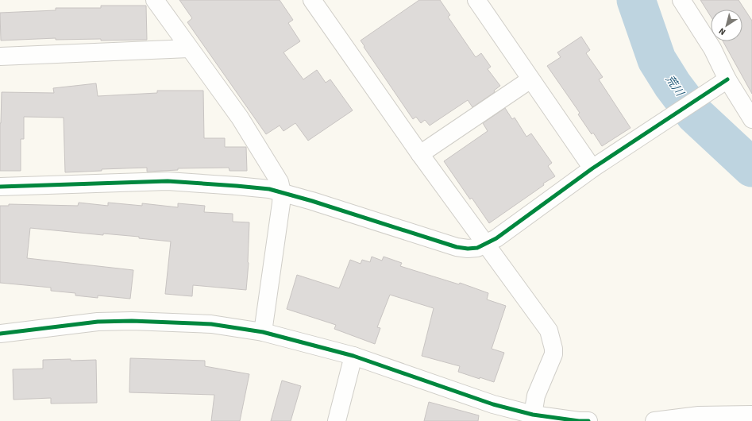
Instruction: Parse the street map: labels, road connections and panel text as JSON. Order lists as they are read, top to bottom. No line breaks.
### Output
{"water":["荒川"],"north":"bottom left"}
